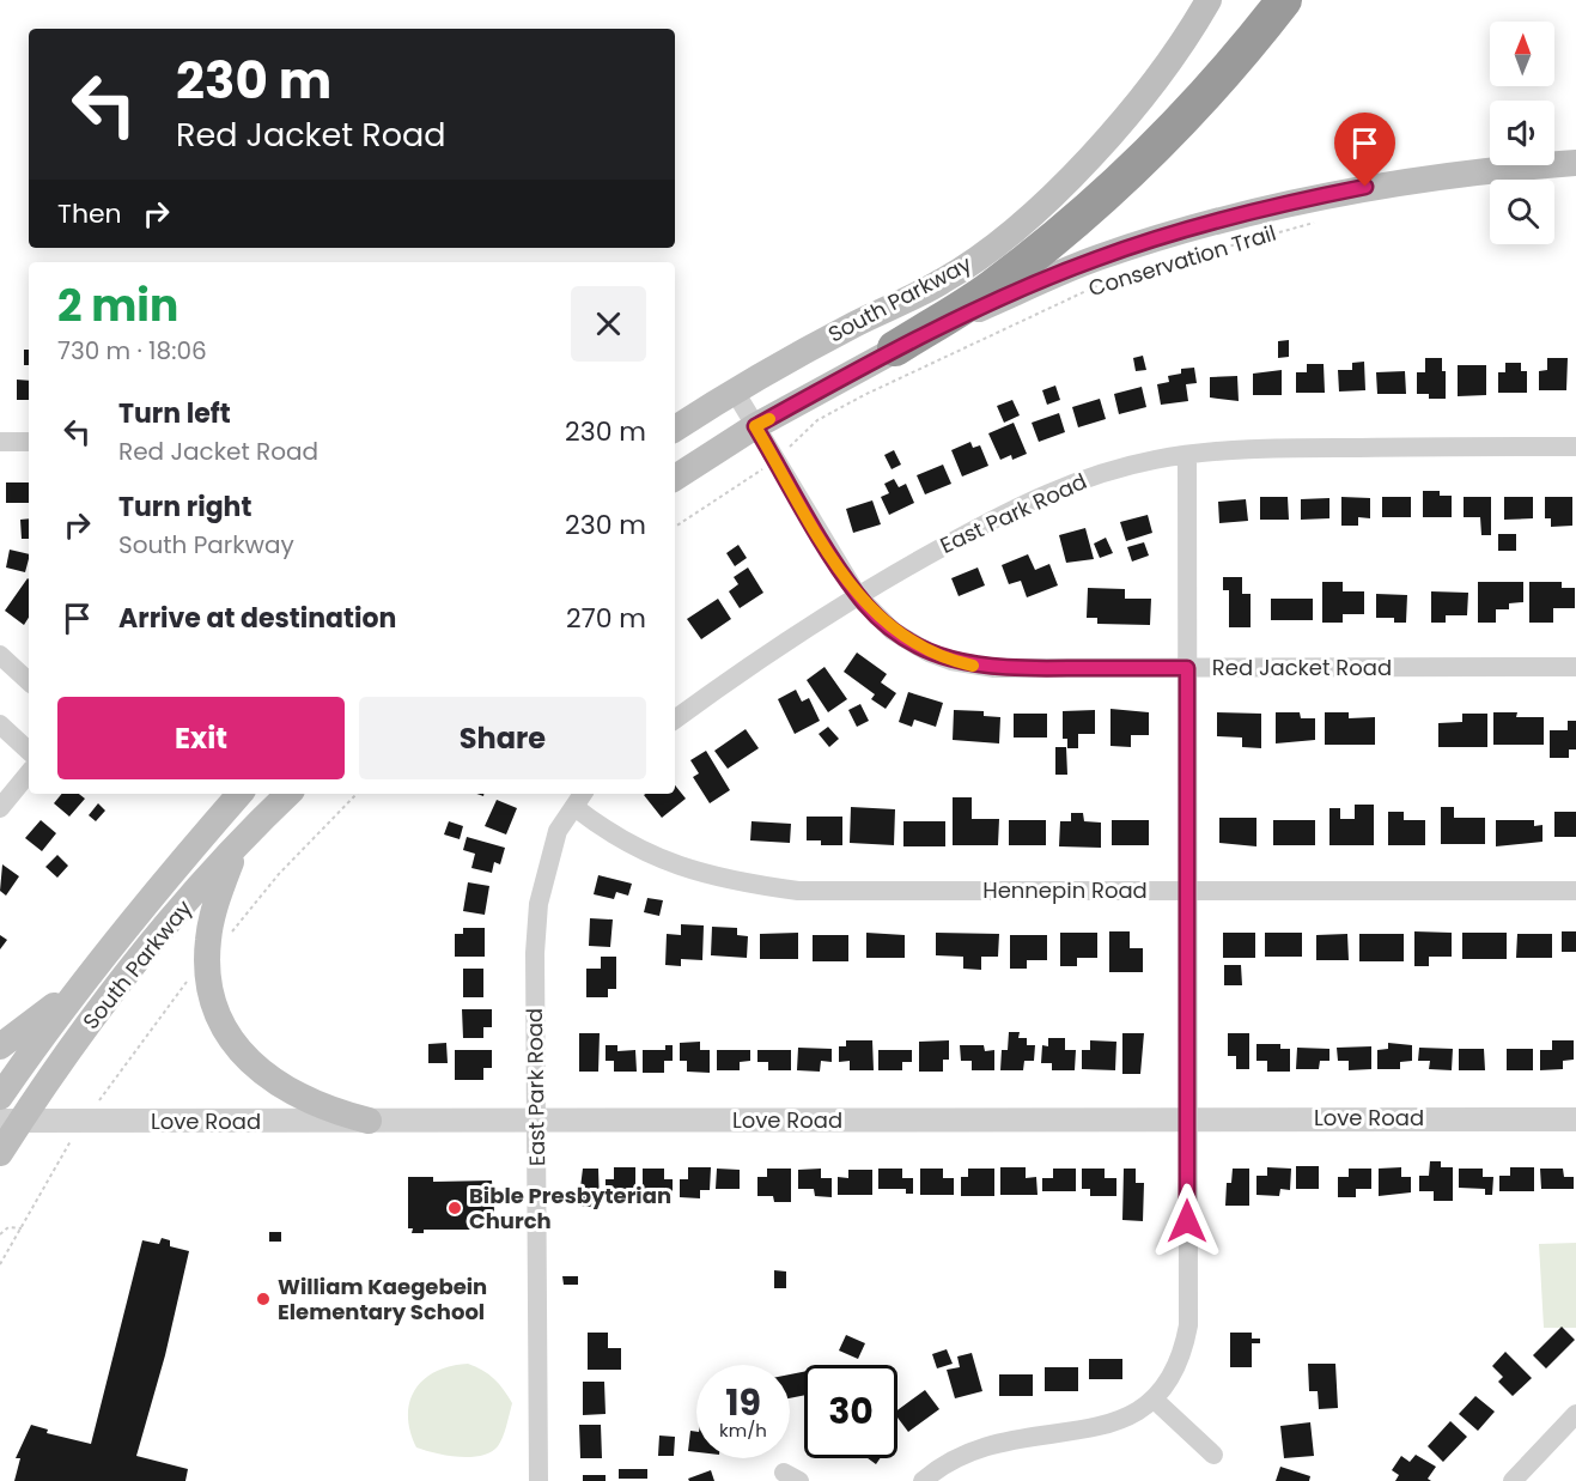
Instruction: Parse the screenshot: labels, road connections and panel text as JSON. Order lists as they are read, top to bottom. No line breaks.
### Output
{"streets":{"main road":["South Parkway"],"street":["East Park Road","Red Jacket Road","Hennepin Road","Love Road"],"path":["Conservation Trail"]},"crossings":[["South Parkway","Red Jacket Road"],["South Parkway","Love Road"],["East Park Road","Red Jacket Road"],["East Park Road","Hennepin Road"],["East Park Road","Love Road"]],"places":["Bible Presbyterian Church","William Kaegebein Elementary School"],"north":"top","page":{"turn":["230 m","Red Jacket Road"],"then":"Then","heading":["2 min","730 m · 18:06"],"list":[{"name":"Turn left","note":"Red Jacket Road","value":"230 m"},{"name":"Turn right","note":"South Parkway","value":"230 m"},{"name":"Arrive at destination","value":"270 m"}],"buttons":["Exit","Share"],"speed":"19 km/h","limit":"30"}}
